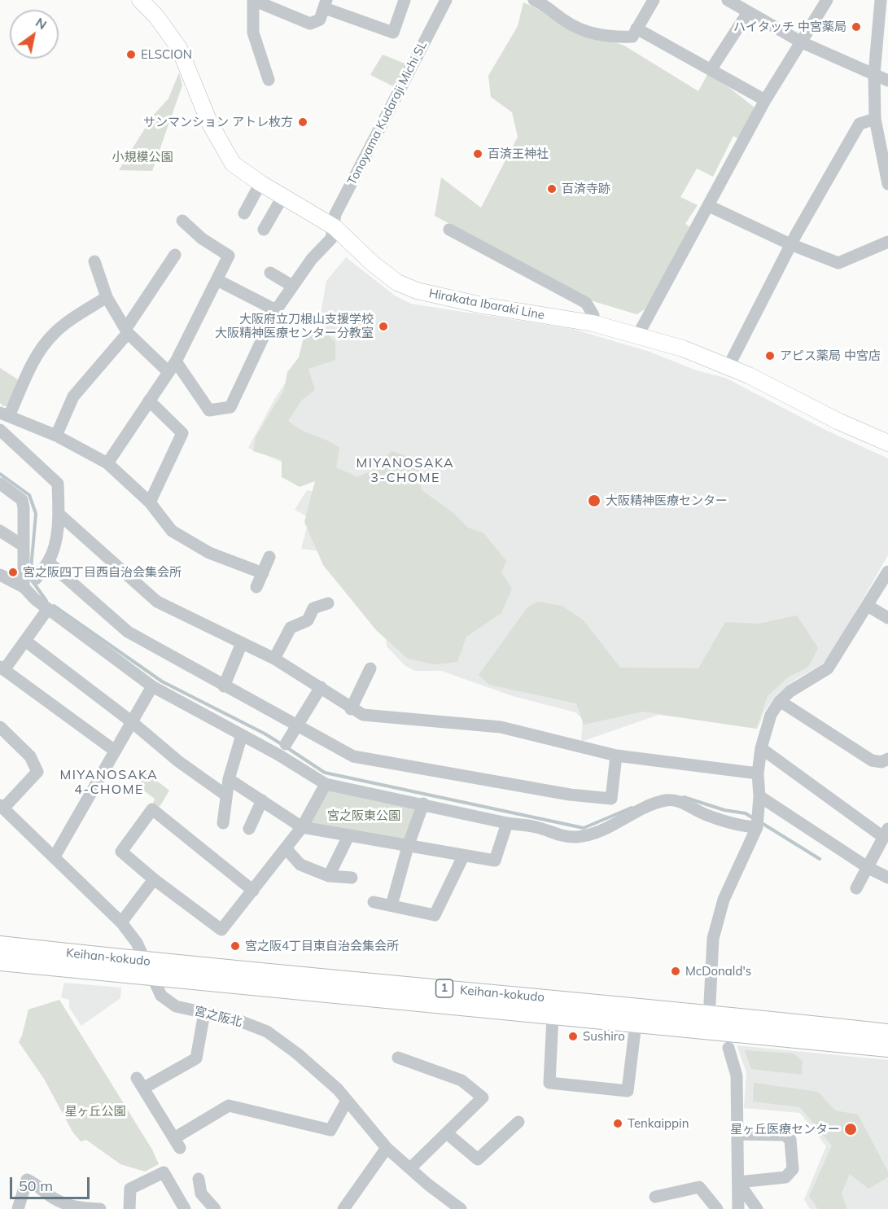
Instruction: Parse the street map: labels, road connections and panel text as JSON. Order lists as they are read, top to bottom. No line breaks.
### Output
{"streets":{"highway":["Keihan-kokudo","1"],"main road":["Hirakata Ibaraki Line"],"street":["Tonoyama Kudaraji Michi SL","宮之阪北"]},"crossings":[["Tonoyama Kudaraji Michi SL","Hirakata Ibaraki Line"],["Keihan-kokudo","宮之阪北"]],"districts":["MIYANOSAKA 3-CHOME","MIYANOSAKA 4-CHOME"],"parks":["小規模公園","宮之阪東公園","星ヶ丘公園"],"places":["ハイタッチ 中宮薬局","ELSCION","サンマンション アトレ枚方","百済王神社","百済寺跡","大阪府立刀根山支援学校 大阪精神医療センター分教室","アピス薬局 中宮店","大阪精神医療センター","宮之阪四丁目西自治会集会所","宮之阪4丁目東自治会集会所","McDonald's","Sushiro","Tenkaippin","星ヶ丘医療センター"],"scale_bar":"50 m","north":"top right"}
